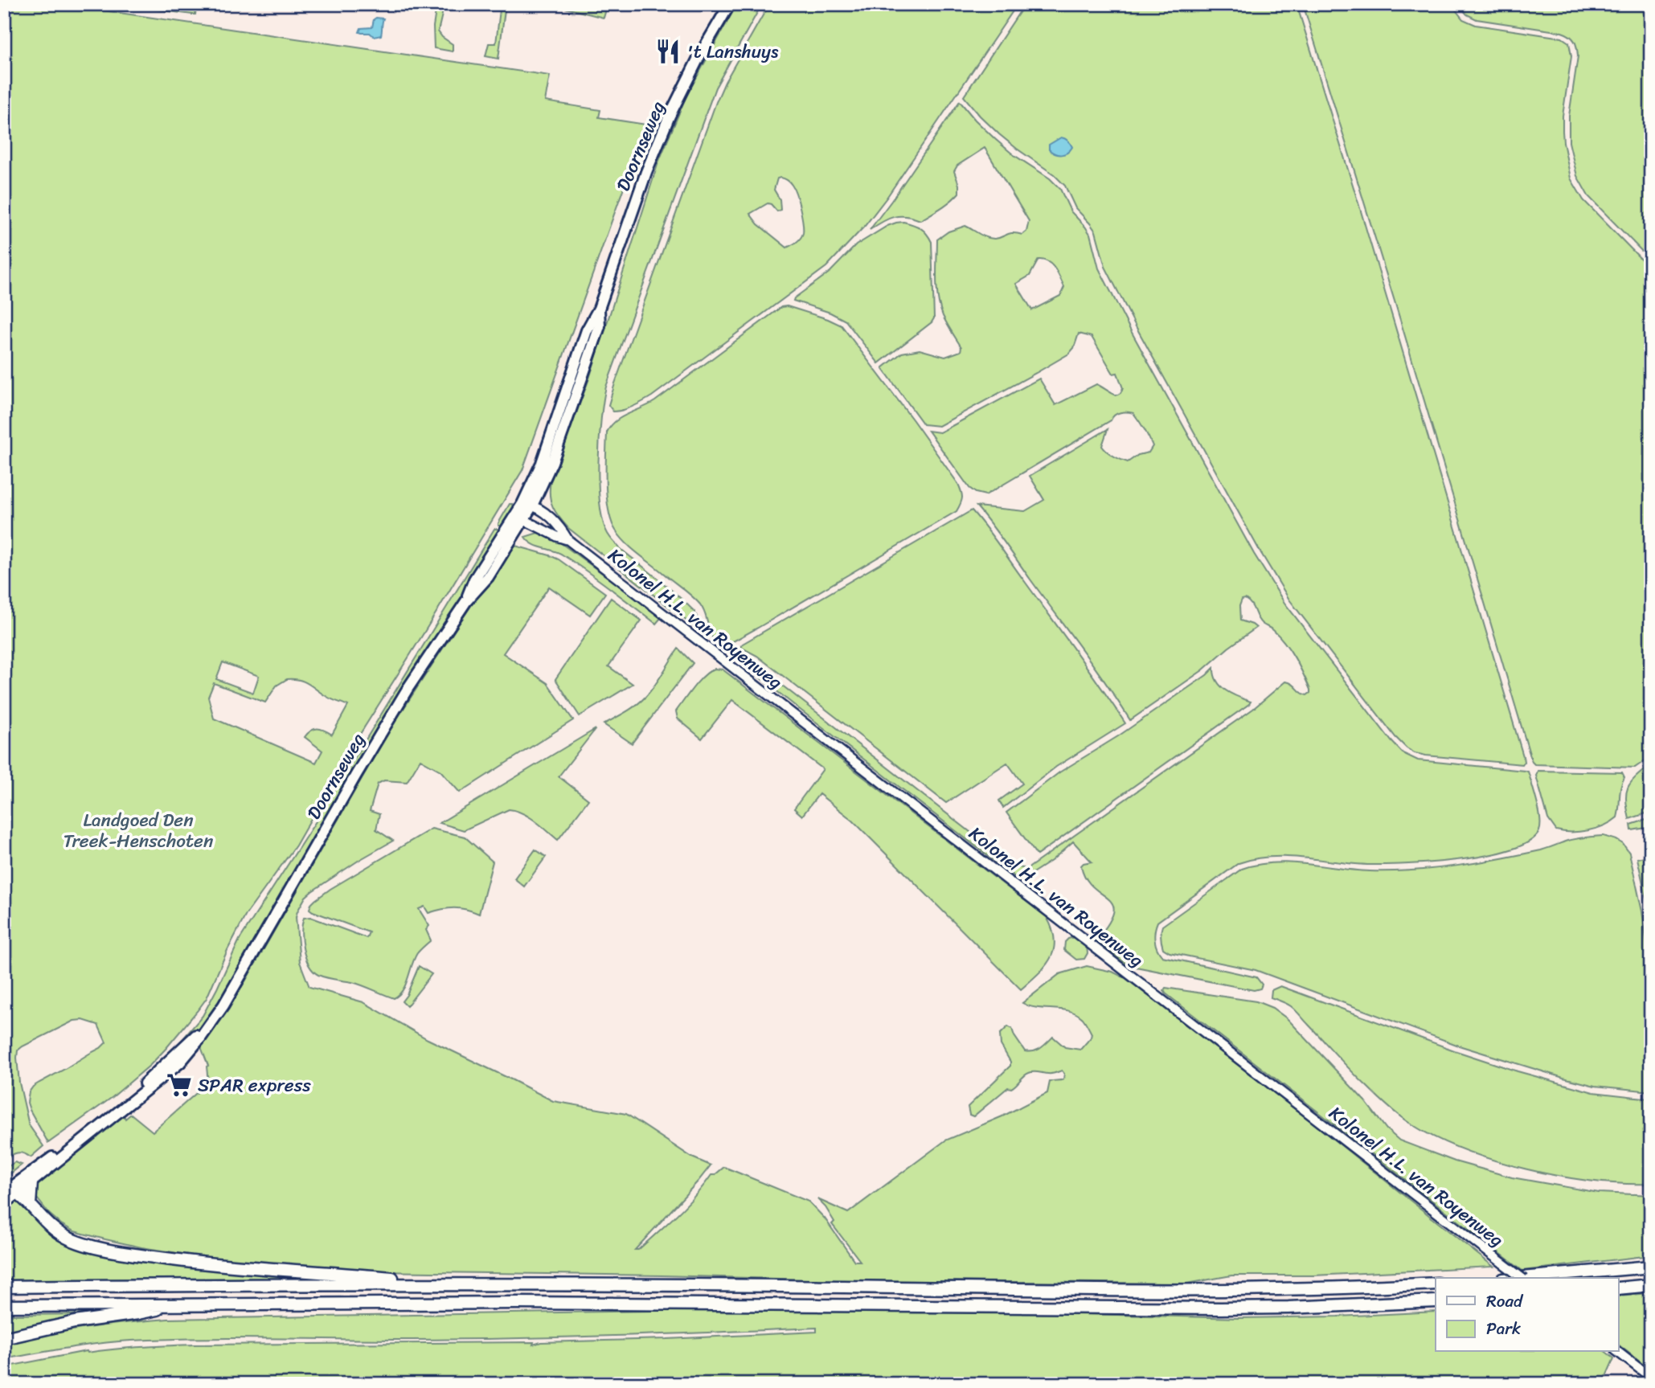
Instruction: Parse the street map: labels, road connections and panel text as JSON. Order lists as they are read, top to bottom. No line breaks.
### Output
{"streets":{"main road":["Doornseweg"],"street":["Kolonel H.L. van Royenweg"]},"crossings":[["Doornseweg","Kolonel H.L. van Royenweg"]],"parks":["Landgoed Den Treek-Henschoten"],"places":{"restaurant":["'t Lanshuys"],"supermarket":["SPAR express"]},"legend":["Road","Park"]}
